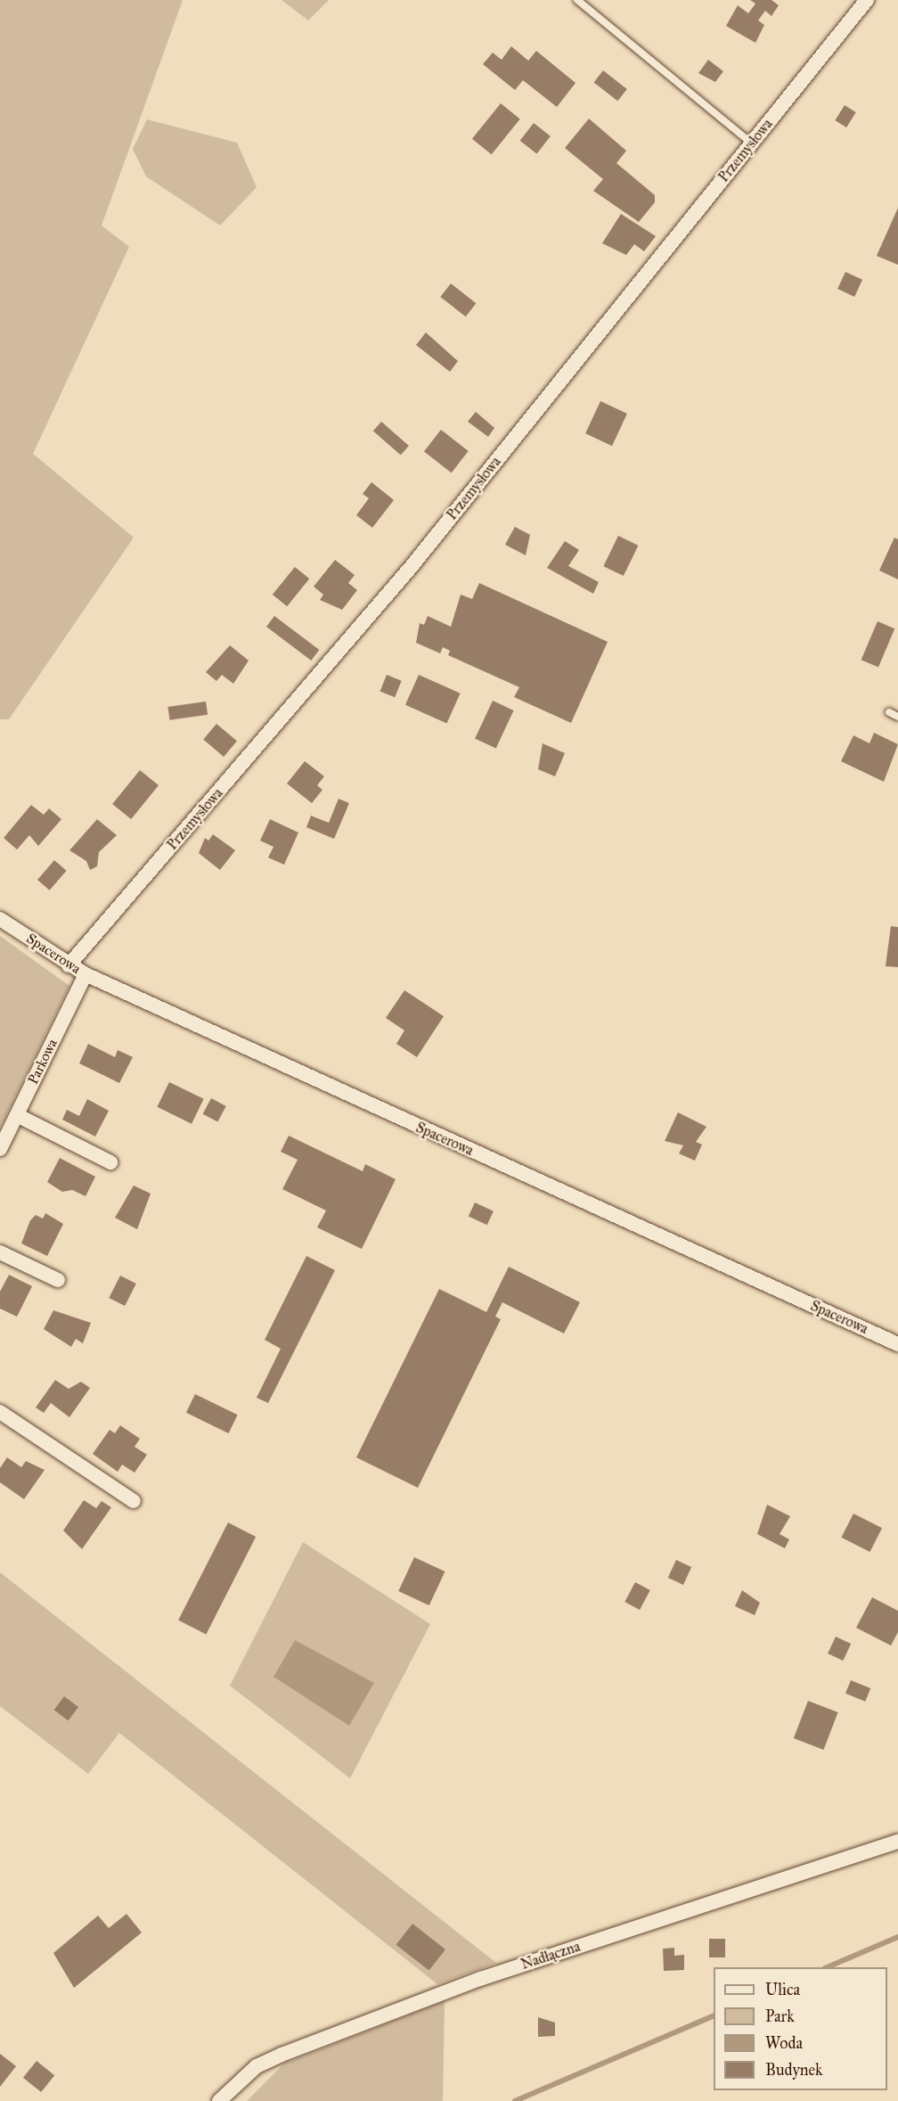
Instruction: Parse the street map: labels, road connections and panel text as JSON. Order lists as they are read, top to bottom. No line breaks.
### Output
{"streets":{"street":["Przemysłowa","Spacerowa","Parkowa","Nadłączna"]},"crossings":[["Przemysłowa","Spacerowa"],["Spacerowa","Parkowa"]],"legend":["Ulica","Park","Woda","Budynek"]}
